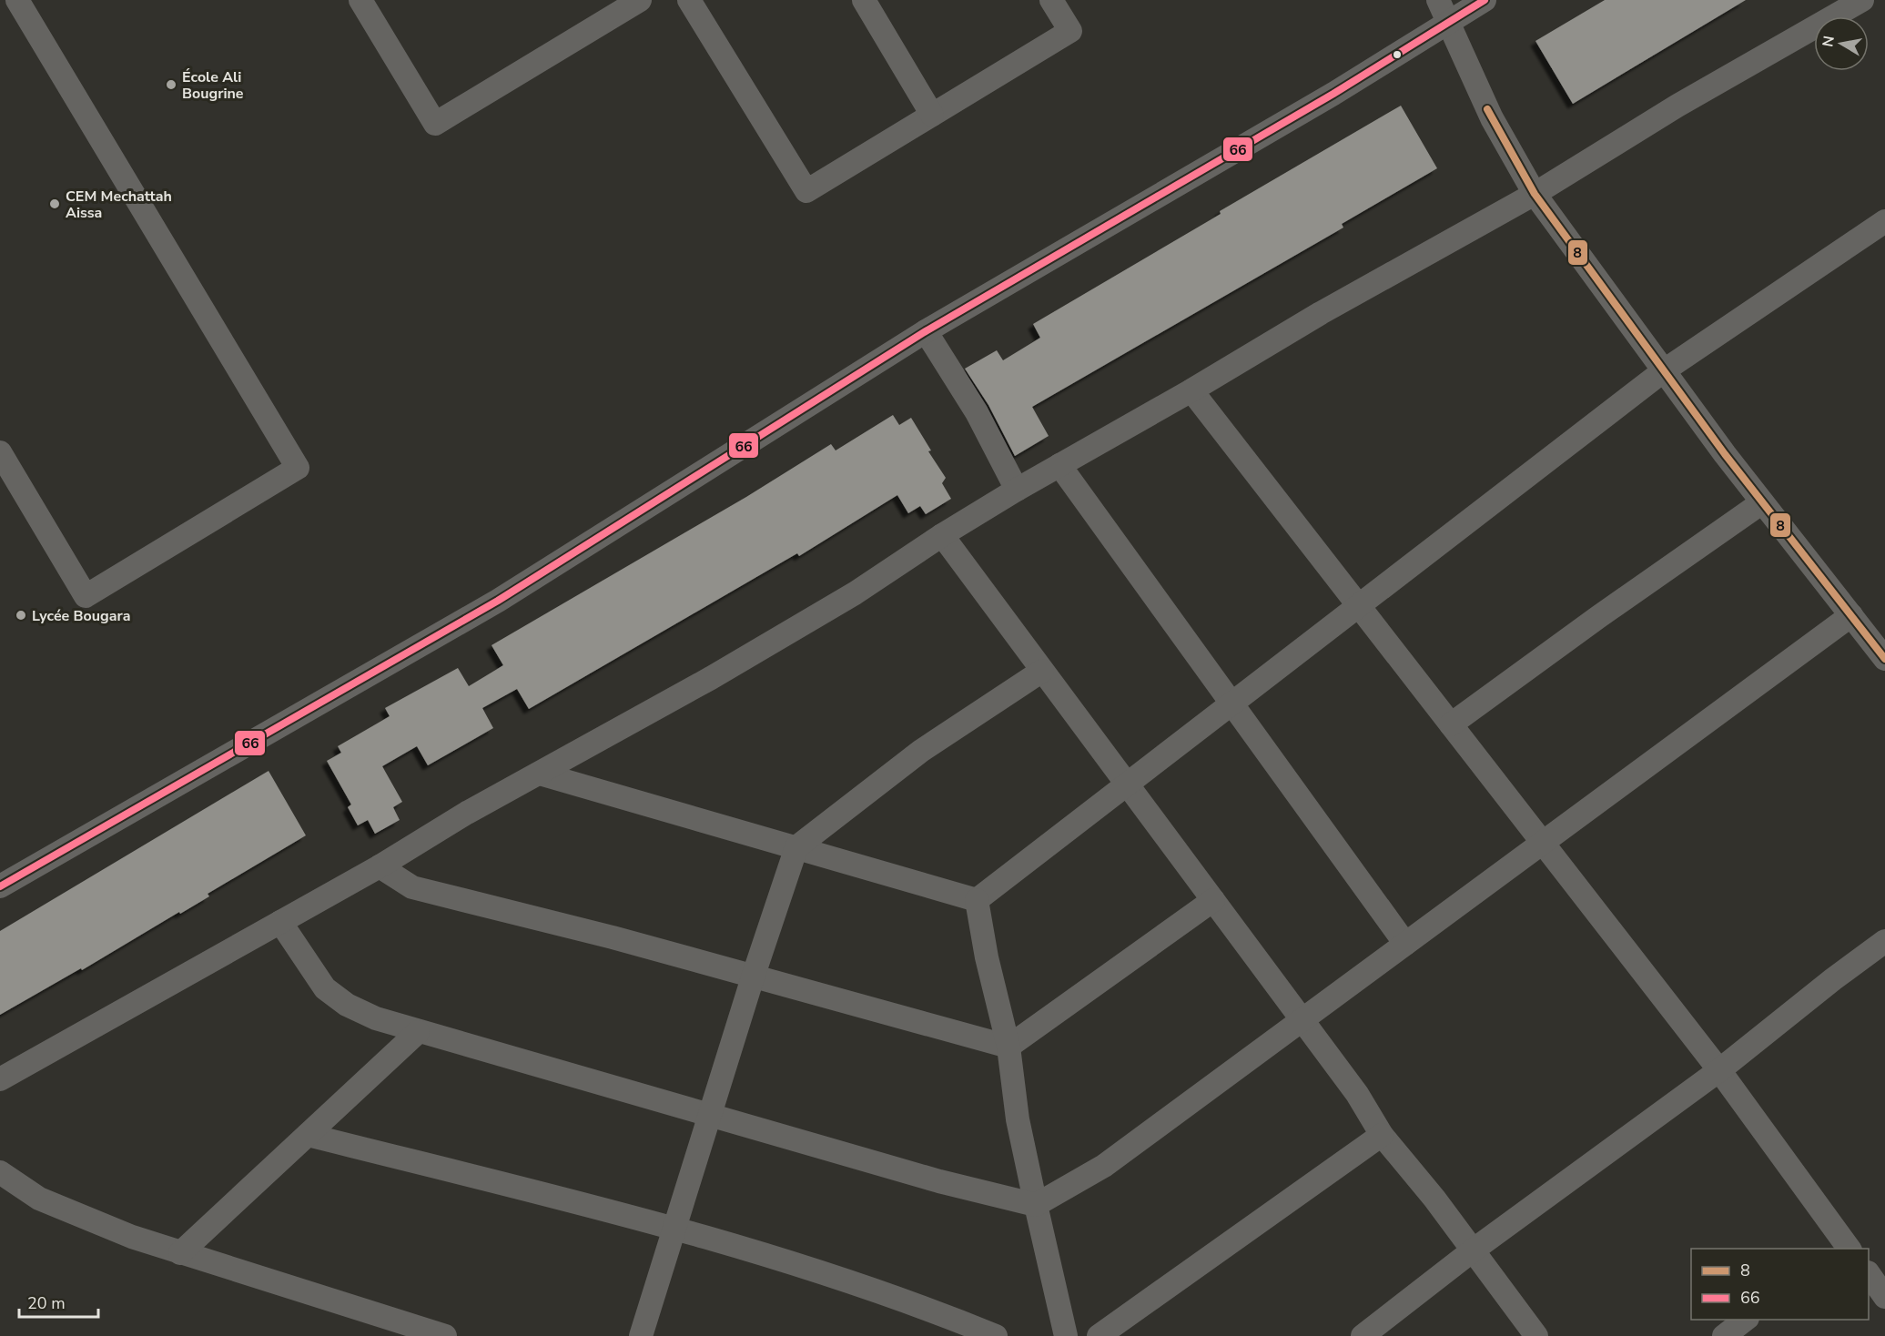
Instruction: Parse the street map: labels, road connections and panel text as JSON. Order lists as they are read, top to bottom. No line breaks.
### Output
{"places":["École Ali Bougrine","CEM Mechattah Aissa","Lycée Bougara"],"lines":["transit line 66","transit line 8"],"legend":["8","66"],"scale_bar":"20 m","north":"left"}
